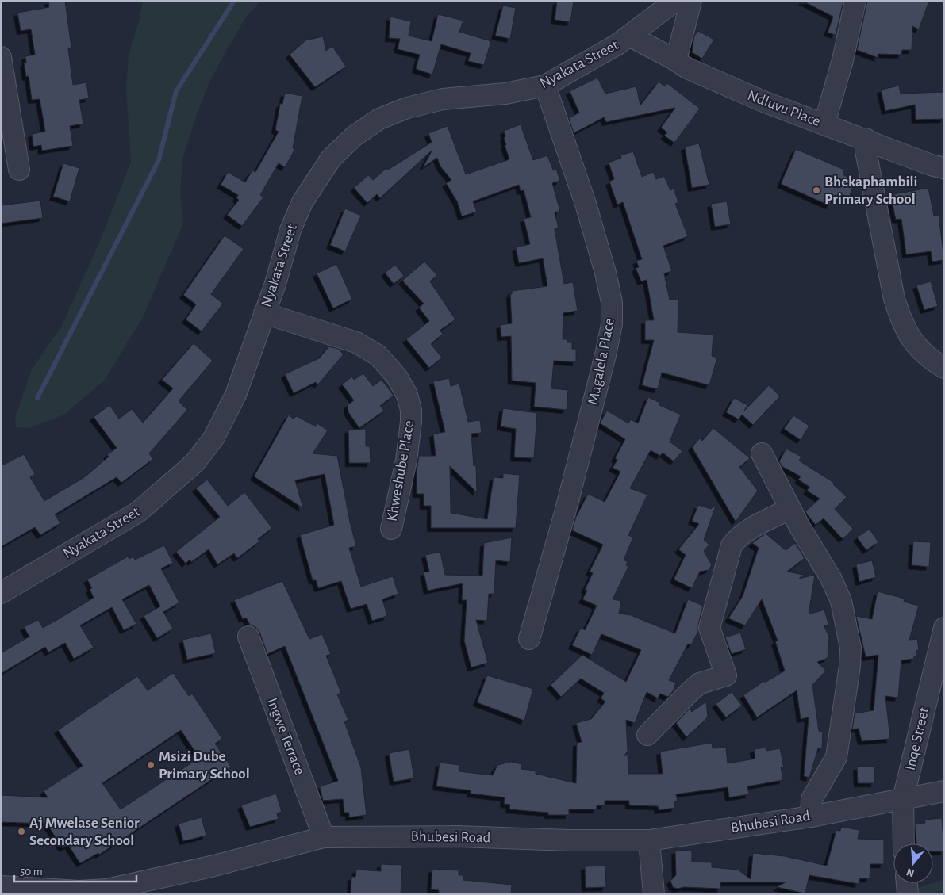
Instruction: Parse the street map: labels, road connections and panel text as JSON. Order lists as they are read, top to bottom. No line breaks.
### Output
{"streets":{"street":["Nyakata Street","Ndluvu Place","Magalela Place","Khweshube Place","Ingwe Terrace","Inqe Street","Bhubesi Road"]},"crossings":[["Nyakata Street","Ndluvu Place"],["Nyakata Street","Magalela Place"],["Nyakata Street","Khweshube Place"],["Ingwe Terrace","Bhubesi Road"],["Inqe Street","Bhubesi Road"]],"places":["Bhekaphambili Primary School","Msizi Dube Primary School","Aj Mwelase Senior Secondary School"],"scale_bar":"50 m","north":"bottom"}
